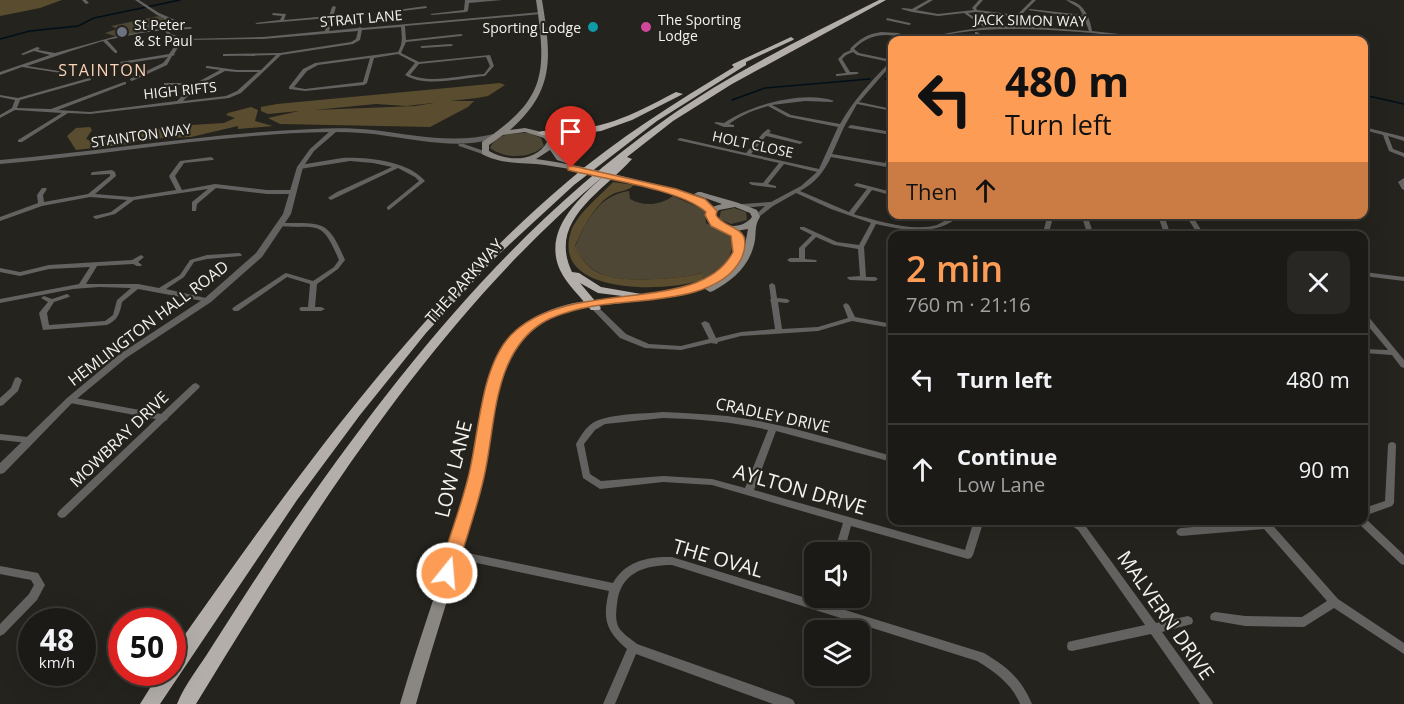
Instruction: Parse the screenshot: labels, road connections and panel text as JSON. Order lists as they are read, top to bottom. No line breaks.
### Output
{"streets":{"highway":["THE PARKWAY"],"main road":["LOW LANE"],"street":["STRAIT LANE","JACK SIMON WAY","HIGH RIFTS","STAINTON WAY","HOLT CLOSE","HEMLINGTON HALL ROAD","CRADLEY DRIVE","MOWBRAY DRIVE","AYLTON DRIVE","THE OVAL","MALVERN DRIVE"]},"crossings":[["STAINTON WAY","HEMLINGTON HALL ROAD"],["CRADLEY DRIVE","AYLTON DRIVE"]],"districts":["STAINTON"],"places":["Sporting Lodge","The Sporting Lodge","St Peter & St Paul"],"page":{"turn":["480 m","Turn left"],"then":"Then","heading":["2 min","760 m · 21:16"],"list":[{"name":"Turn left","value":"480 m"},{"name":"Continue","note":"Low Lane","value":"90 m"}],"speed":"48 km/h","limit":"50"}}
